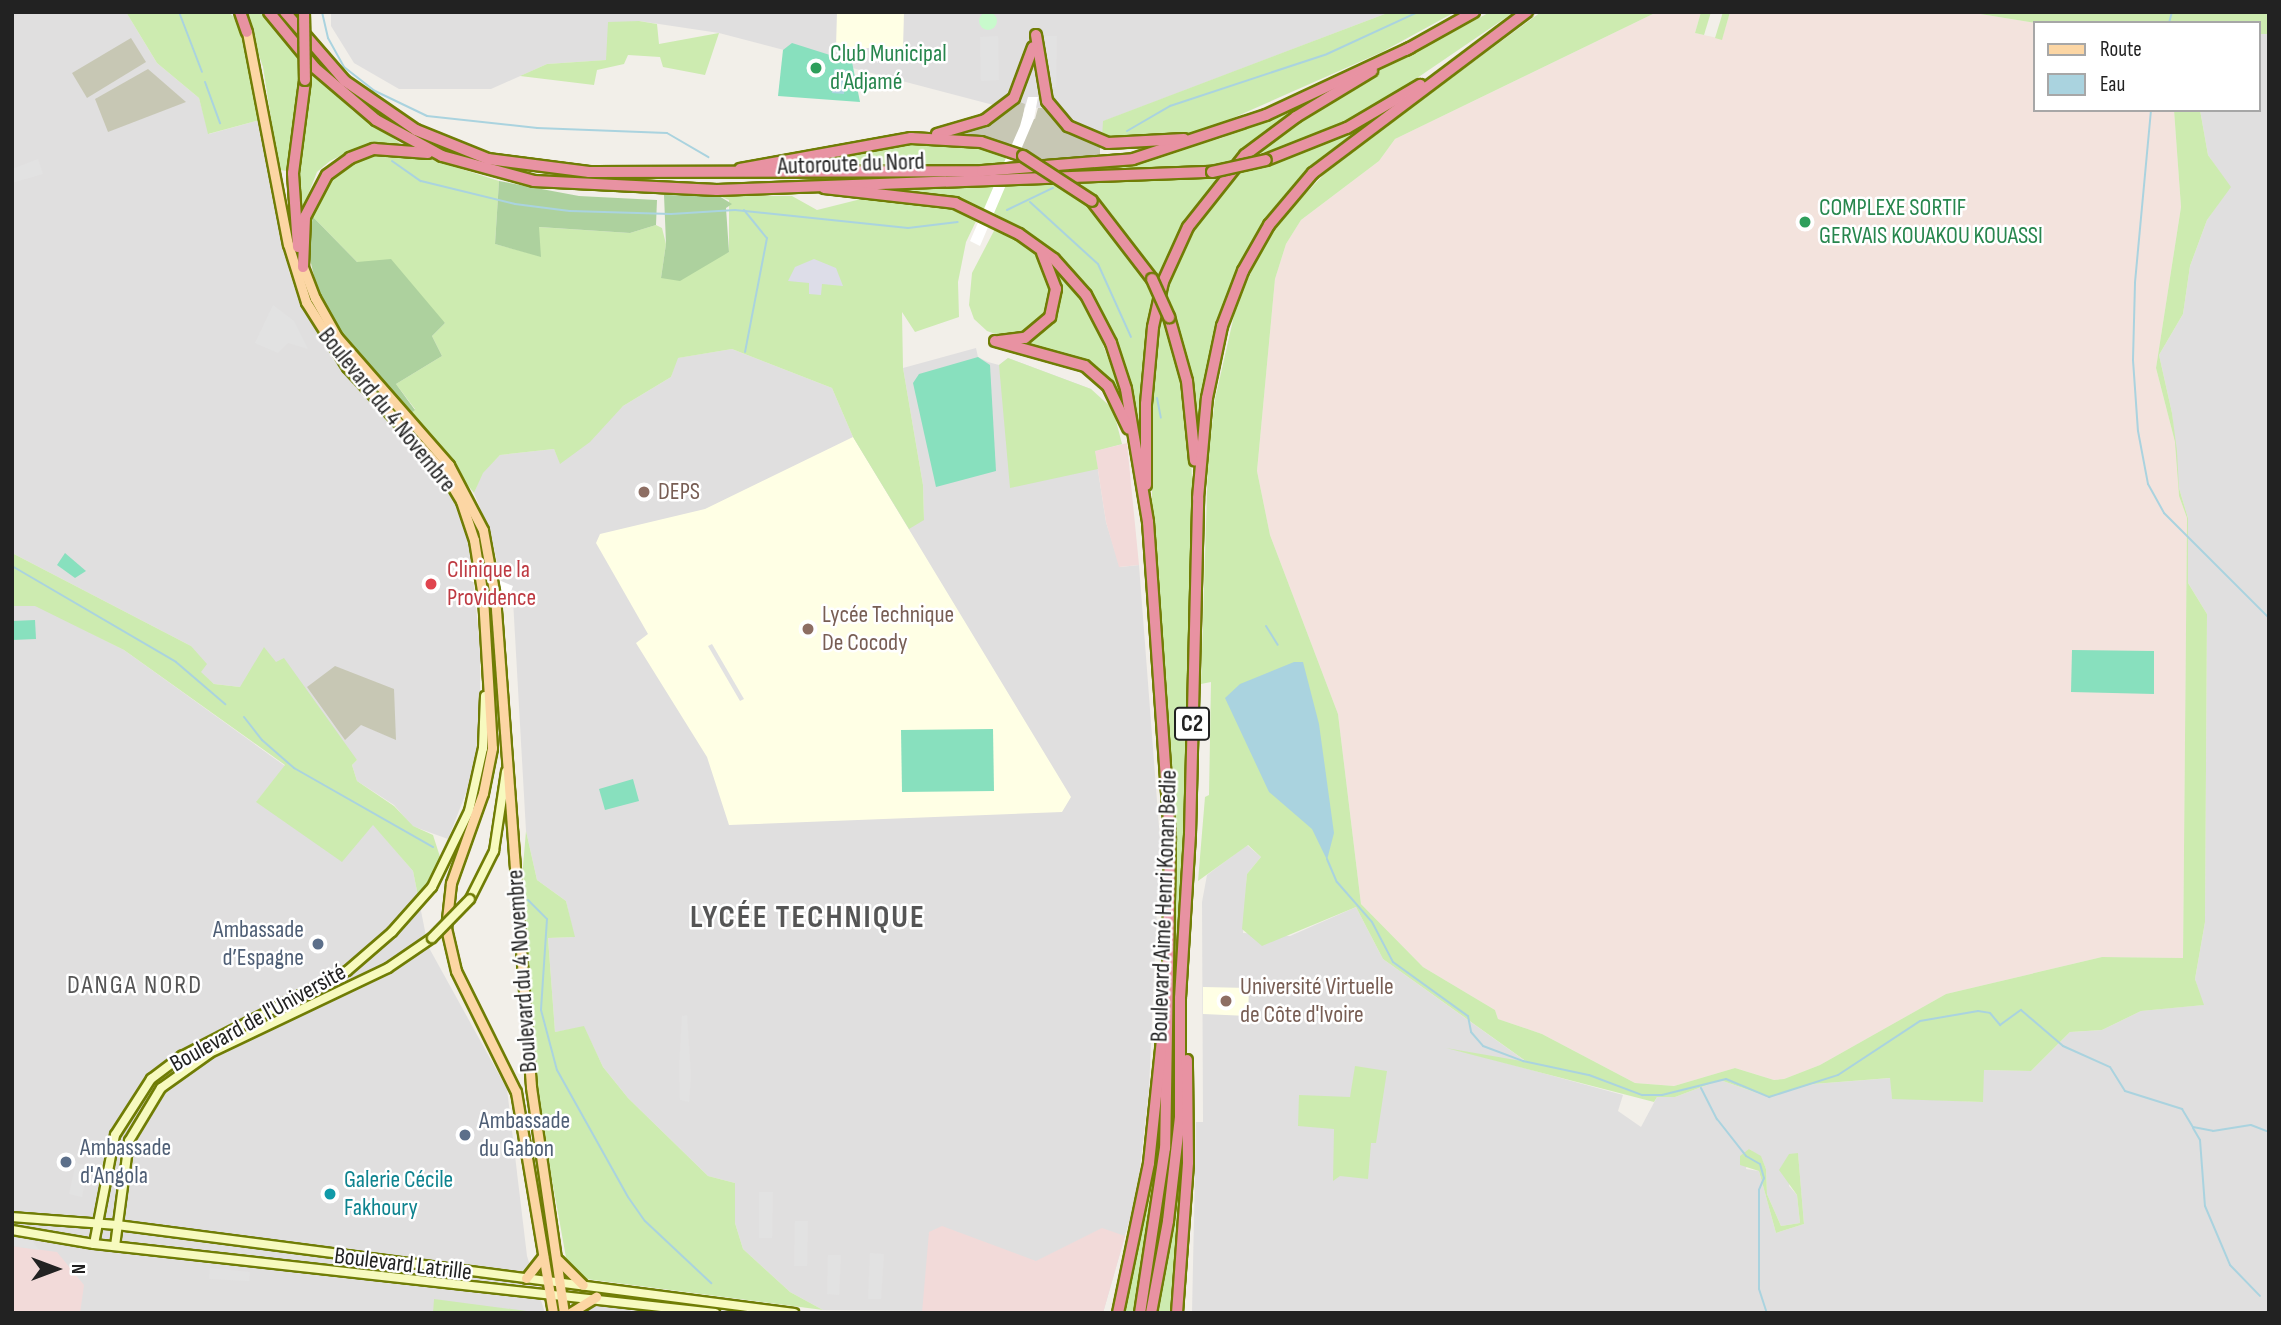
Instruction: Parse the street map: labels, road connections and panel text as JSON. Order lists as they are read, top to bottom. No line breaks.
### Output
{"streets":{"highway":["Autoroute du Nord","C2","Boulevard Aimé Henri Konan Bedie"],"main road":["Boulevard du 4 Novembre","Boulevard de l'Université","Boulevard Latrille"]},"crossings":[["Boulevard du 4 Novembre","Boulevard de l'Université"],["Boulevard du 4 Novembre","Boulevard Latrille"],["C2","Boulevard Aimé Henri Konan Bedie"],["Boulevard de l'Université","Boulevard Latrille"]],"districts":["LYCÉE TECHNIQUE","DANGA NORD"],"places":["Club Municipal d'Adjamé","COMPLEXE SORTIF GERVAIS KOUAKOU KOUASSI","DEPS","Clinique la Providence","Lycée Technique De Cocody","Ambassade d’Espagne","Université Virtuelle de Côte d'Ivoire","Ambassade du Gabon","Ambassade d'Angola","Galerie Cécile Fakhoury"],"legend":["Route","Eau"],"north":"right"}
